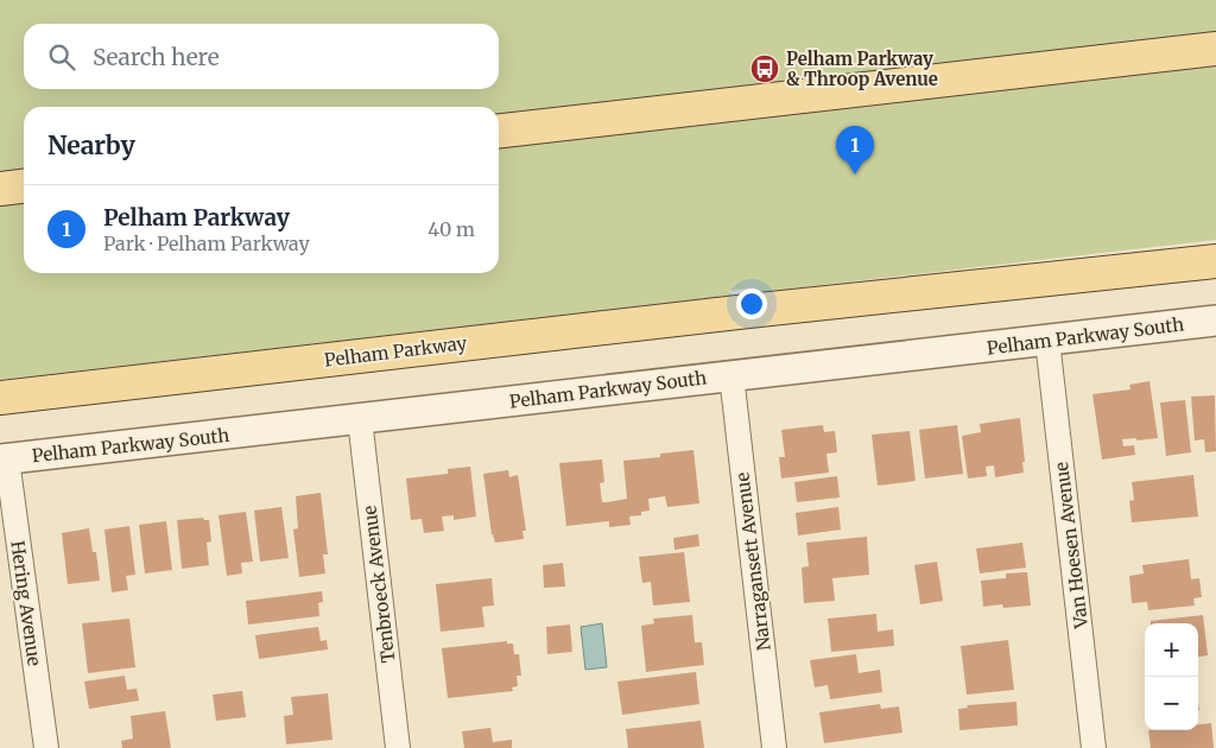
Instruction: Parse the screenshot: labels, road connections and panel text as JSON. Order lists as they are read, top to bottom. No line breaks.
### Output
{"streets":{"main road":["Pelham Parkway"],"street":["Pelham Parkway South","Van Hoesen Avenue","Narragansett Avenue","Tenbroeck Avenue","Hering Avenue"]},"crossings":[["Pelham Parkway South","Van Hoesen Avenue"],["Pelham Parkway South","Narragansett Avenue"],["Pelham Parkway South","Tenbroeck Avenue"],["Pelham Parkway South","Hering Avenue"]],"places":{"bus stop":["Pelham Parkway & Throop Avenue"]},"page":{"search":"Search here","heading":"Nearby","pins":"1","list":[{"mark":"1","name":"Pelham Parkway","note":"Park · Pelham Parkway","value":"40 m"}],"map_buttons":["+","−"]}}
